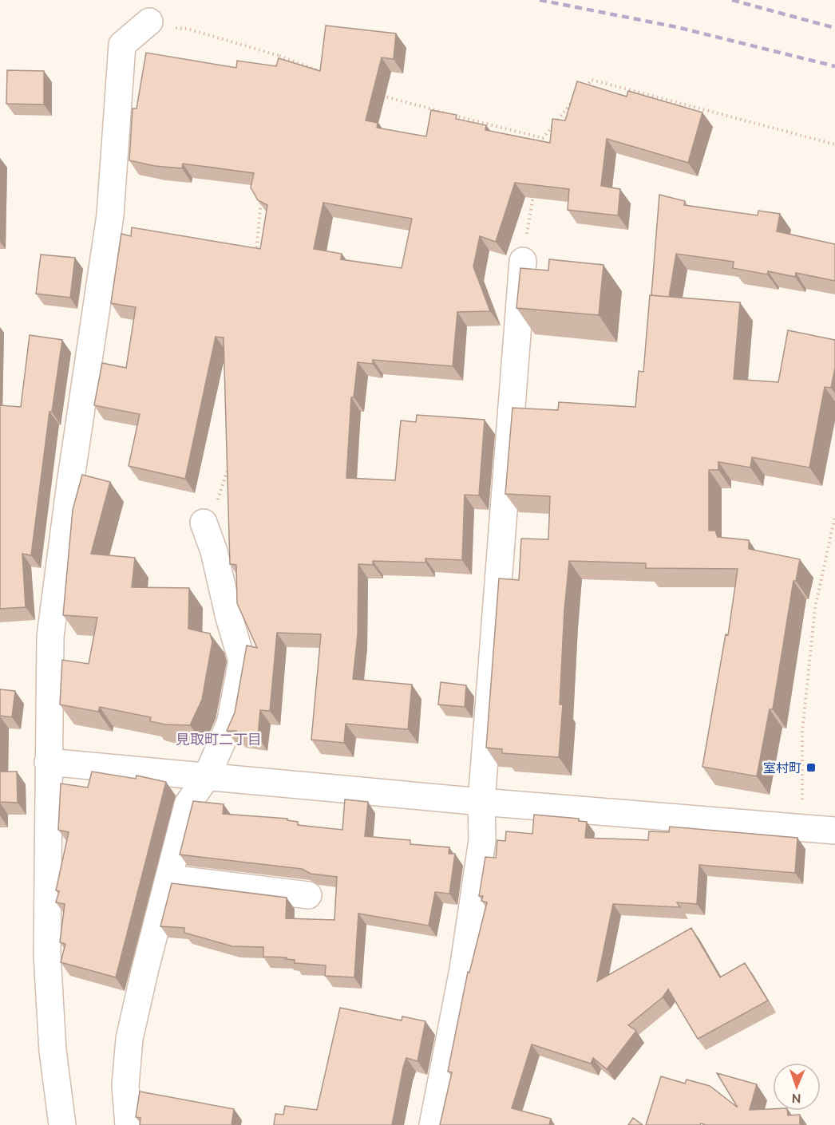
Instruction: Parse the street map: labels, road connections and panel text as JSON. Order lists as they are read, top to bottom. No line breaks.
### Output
{"districts":["見取町二丁目"],"places":{"transit":["室村町"]},"north":"bottom"}
